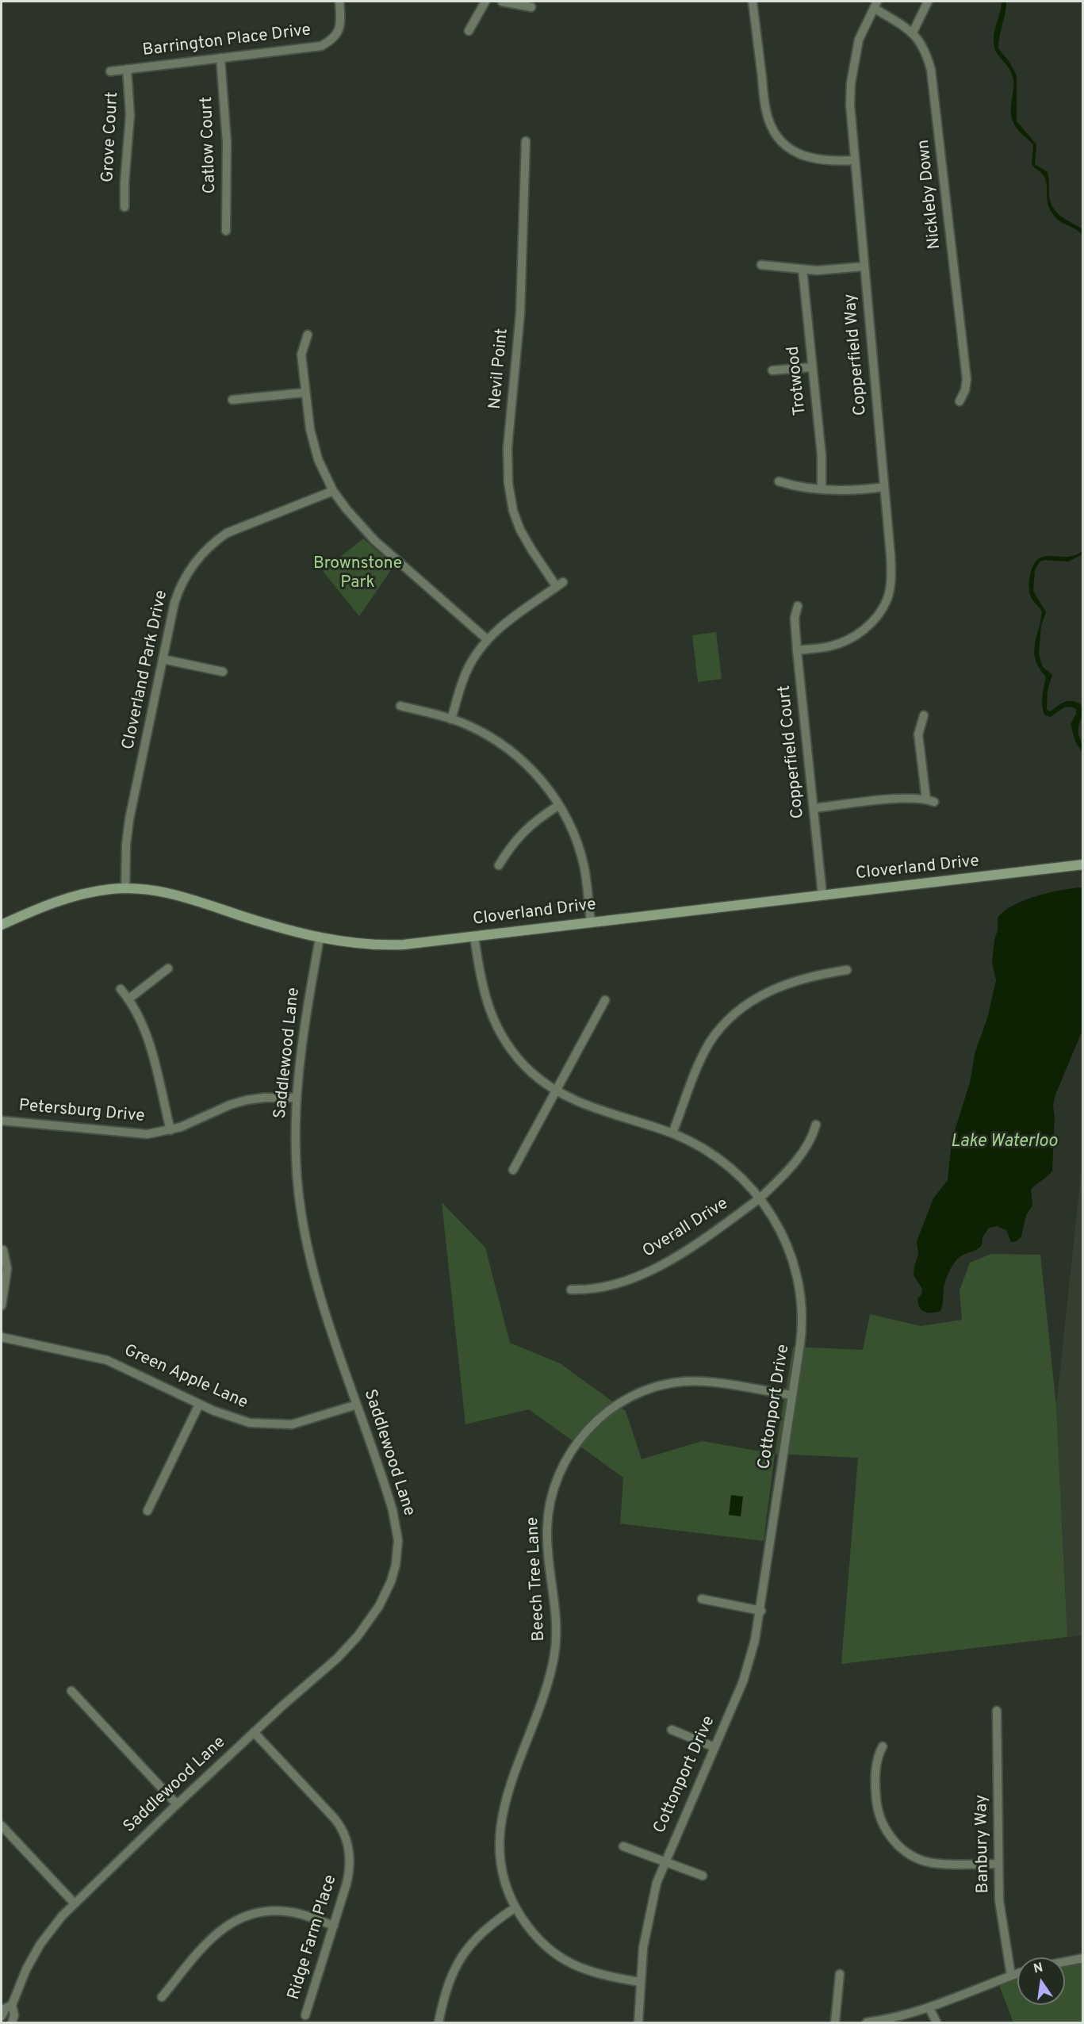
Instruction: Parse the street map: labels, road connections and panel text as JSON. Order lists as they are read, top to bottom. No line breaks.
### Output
{"streets":{"main road":["Cloverland Drive"],"street":["Barrington Place Drive","Grove Court","Catlow Court","Nickleby Down","Copperfield Way","Nevil Point","Trotwood","Cloverland Park Drive","Copperfield Court","Saddlewood Lane","Petersburg Drive","Overall Drive","Green Apple Lane","Cottonport Drive","Beech Tree Lane","Banbury Way","Ridge Farm Place"]},"crossings":[["Barrington Place Drive","Grove Court"],["Barrington Place Drive","Catlow Court"],["Nickleby Down","Copperfield Way"],["Copperfield Way","Copperfield Court"],["Cloverland Park Drive","Cloverland Drive"],["Copperfield Court","Cloverland Drive"],["Cloverland Drive","Saddlewood Lane"],["Cloverland Drive","Cottonport Drive"],["Saddlewood Lane","Petersburg Drive"],["Saddlewood Lane","Green Apple Lane"],["Saddlewood Lane","Ridge Farm Place"],["Overall Drive","Cottonport Drive"],["Cottonport Drive","Beech Tree Lane"]],"water":["Lake Waterloo"],"parks":["Brownstone Park"],"north":"top"}
